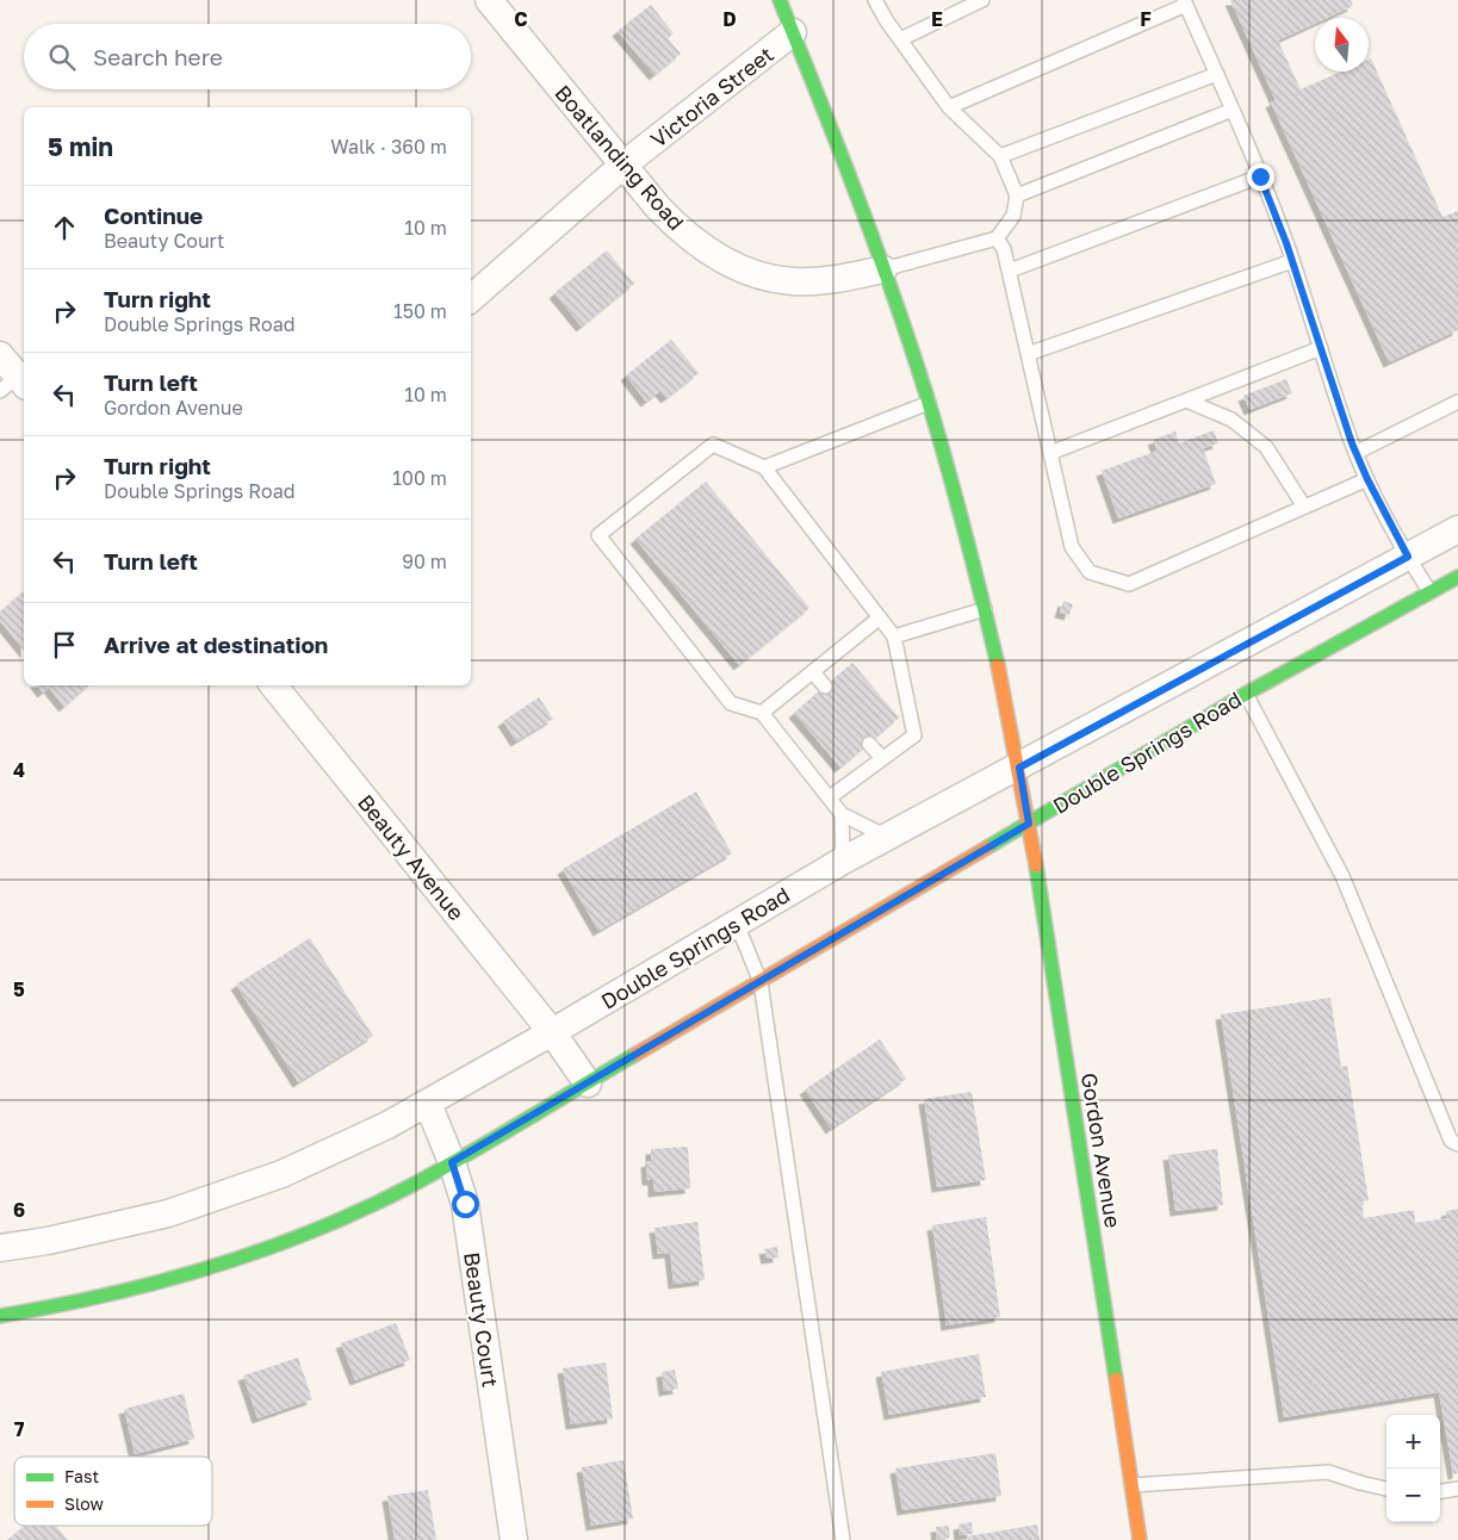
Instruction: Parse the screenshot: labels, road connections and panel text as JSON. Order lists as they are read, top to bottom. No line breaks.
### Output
{"streets":{"street":["Victoria Street","Boatlanding Road","Double Springs Road","Beauty Avenue","Gordon Avenue","Beauty Court"]},"crossings":[["Victoria Street","Boatlanding Road"],["Victoria Street","Gordon Avenue"],["Boatlanding Road","Gordon Avenue"],["Double Springs Road","Beauty Avenue"],["Double Springs Road","Gordon Avenue"],["Double Springs Road","Beauty Court"]],"legend":["Fast","Slow"],"north":"top","page":{"search":"Search here","heading":["5 min","Walk · 360 m"],"list":[["Continue","Beauty Court","10 m"],["Turn right","Double Springs Road","150 m"],["Turn left","Gordon Avenue","10 m"],["Turn right","Double Springs Road","100 m"],["Turn left","90 m"],"Arrive at destination"],"map_buttons":["+","−"]},"grid":{"columns":["C","D","E","F"],"rows":["4","5","6","7"]}}
